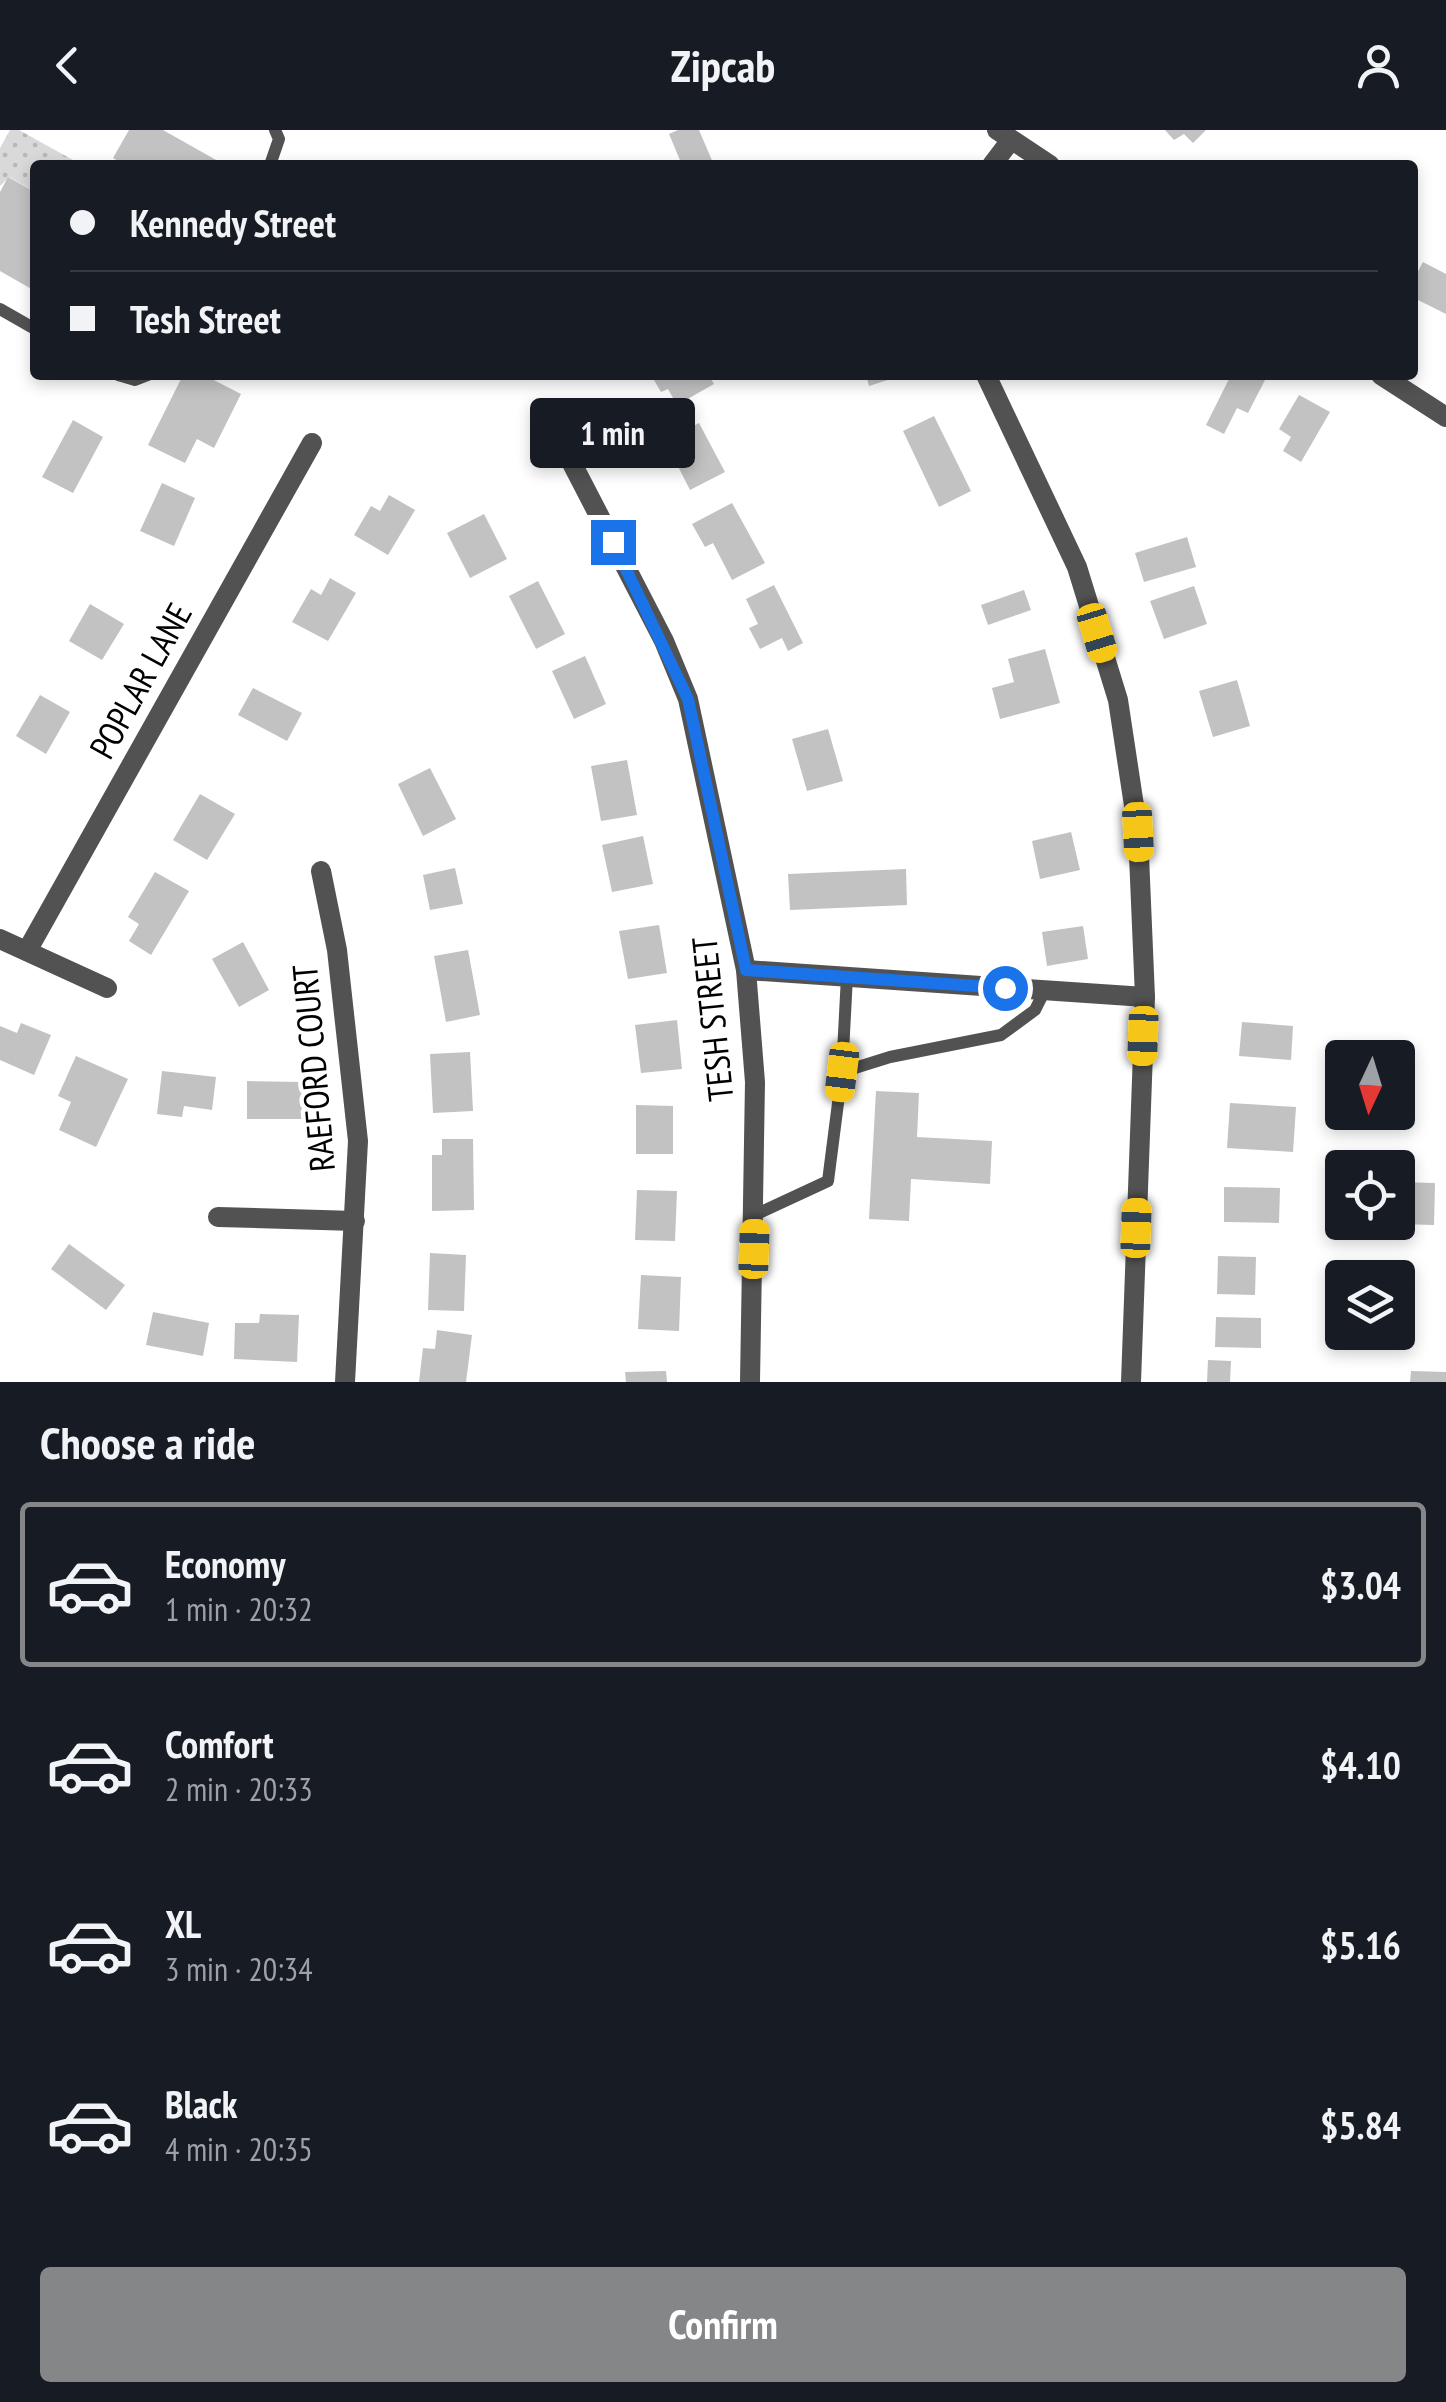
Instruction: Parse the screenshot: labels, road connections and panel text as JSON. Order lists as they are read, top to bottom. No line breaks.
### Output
{"streets":{"street":["POPLAR LANE","TESH STREET","RAEFORD COURT"]},"north":"bottom","page":{"header":"Zipcab","banner":["Kennedy Street","Tesh Street"],"bubble":"1 min","heading":"Choose a ride","list":[{"name":"Economy","note":"1 min · 20:32","value":"$3.04"},{"name":"Comfort","note":"2 min · 20:33","value":"$4.10"},{"name":"XL","note":"3 min · 20:34","value":"$5.16"},{"name":"Black","note":"4 min · 20:35","value":"$5.84"}],"buttons":"Confirm"}}
